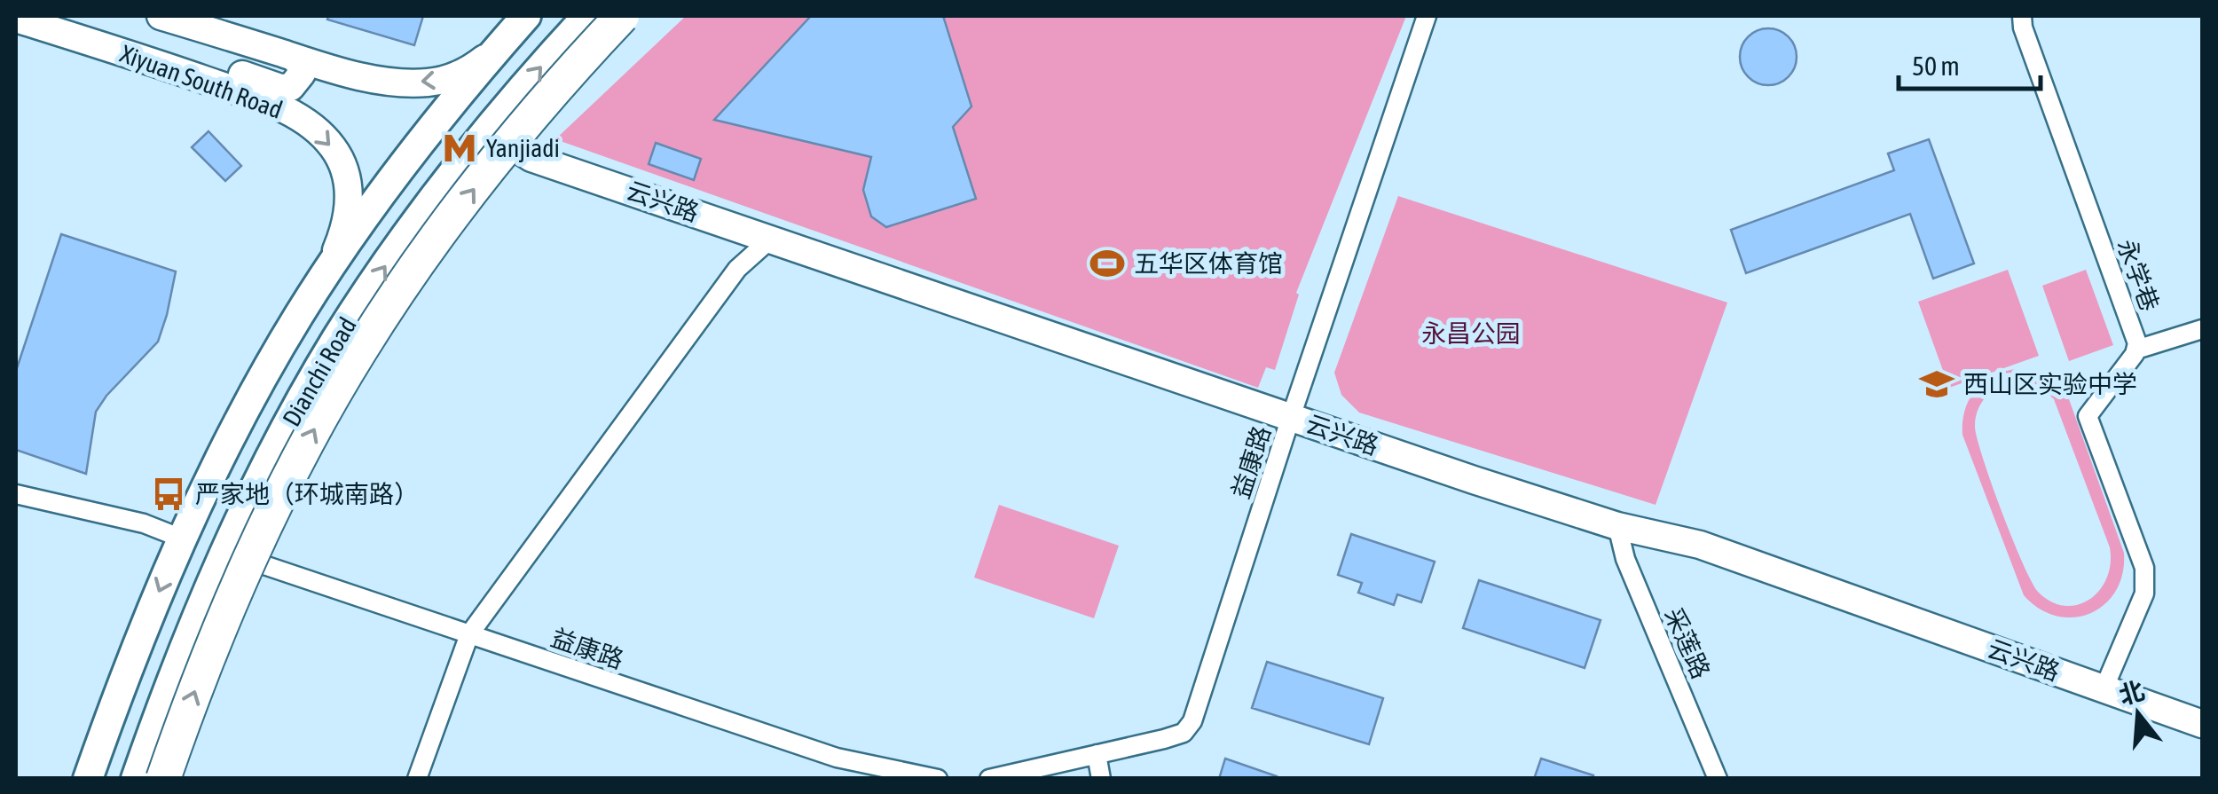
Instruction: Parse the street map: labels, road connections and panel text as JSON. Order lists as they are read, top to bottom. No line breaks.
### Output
{"streets":{"main road":["Dianchi Road"],"street":["Xiyuan South Road","云兴路","永学巷","益康路","采莲路"]},"crossings":[["Xiyuan South Road","Dianchi Road"],["云兴路","永学巷"],["云兴路","Dianchi Road"],["云兴路","益康路"],["云兴路","采莲路"],["Dianchi Road","益康路"]],"parks":["永昌公园"],"places":{"metro station":["Yanjiadi"],"sports":["五华区体育馆"],"school or university":["西山区实验中学"],"bus stop":["严家地（环城南路）"]},"scale_bar":"50 m","north":"top"}
